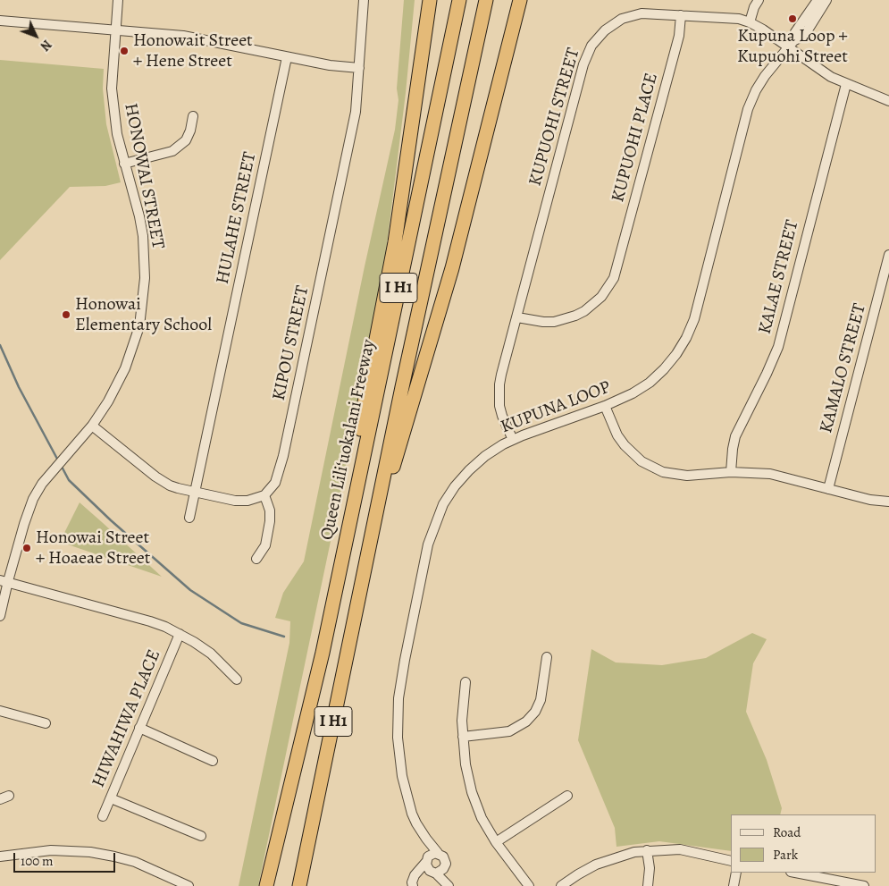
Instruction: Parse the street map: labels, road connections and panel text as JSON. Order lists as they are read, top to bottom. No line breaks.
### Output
{"streets":{"highway":["I H1","Queen Liliʻuokalani Freeway"],"street":["KUPUOHI STREET","KUPUOHI PLACE","HONOWAI STREET","HULAHE STREET","KALAE STREET","KIPOU STREET","KAMALO STREET","KUPUNA LOOP","HIWAHIWA PLACE"]},"crossings":[["KUPUOHI STREET","KUPUOHI PLACE"],["KUPUOHI STREET","KALAE STREET"],["KUPUOHI STREET","KUPUNA LOOP"]],"places":["Kupuna Loop + Kupuohi Street","Honowait Street + Hene Street","Honowai Elementary School","Honowai Street + Hoaeae Street"],"legend":["Road","Park"],"scale_bar":"100 m","north":"bottom right"}
